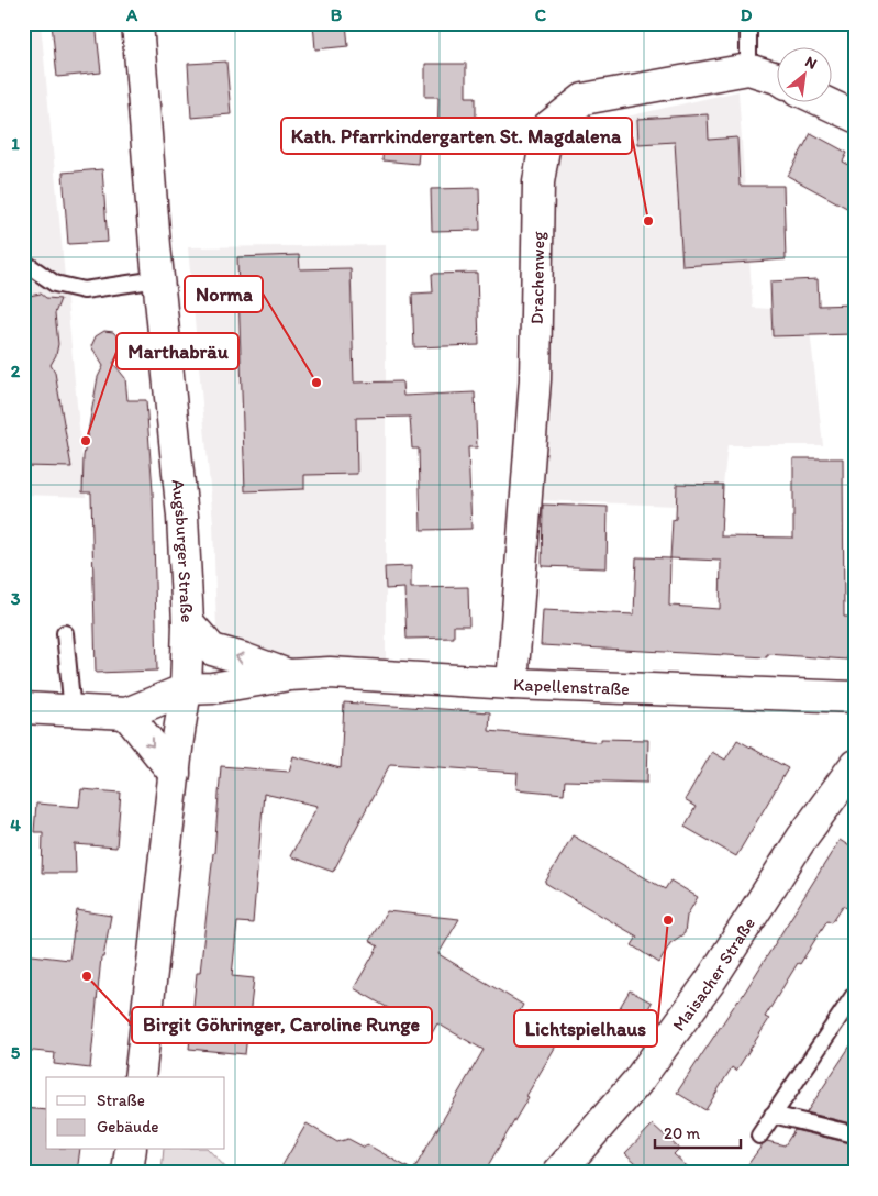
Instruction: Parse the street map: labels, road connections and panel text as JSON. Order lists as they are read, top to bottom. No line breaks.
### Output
{"streets":{"street":["Drachenweg","Augsburger Straße","Kapellenstraße","Maisacher Straße"]},"crossings":[["Drachenweg","Kapellenstraße"],["Augsburger Straße","Kapellenstraße"]],"places":["Kath. Pfarrkindergarten St. Magdalena","Norma","Marthabräu","Lichtspielhaus","Birgit Göhringer, Caroline Runge"],"legend":["Straße","Gebäude"],"scale_bar":"20 m","north":"top right","grid":{"columns":["A","B","C","D"],"rows":["1","2","3","4","5"]}}
